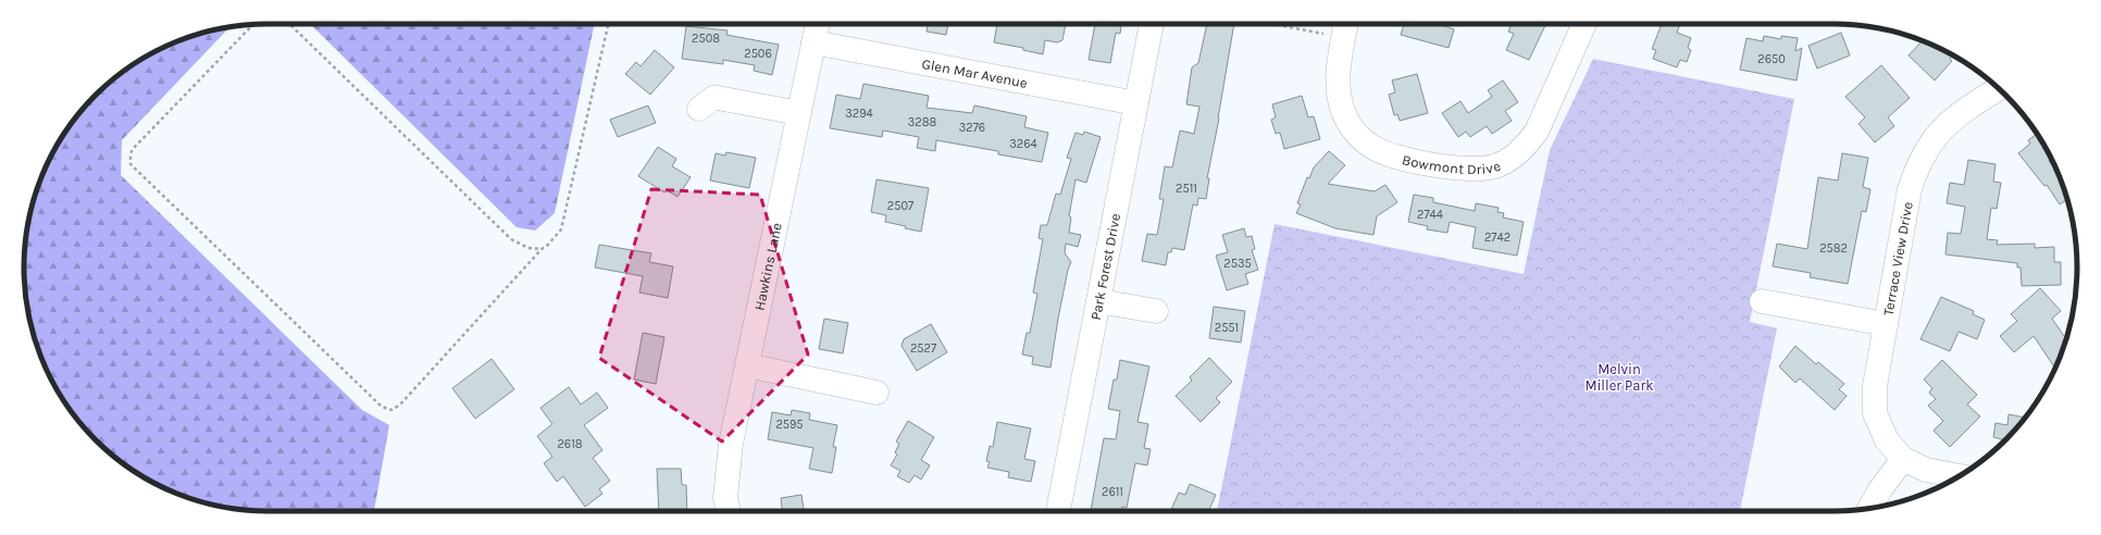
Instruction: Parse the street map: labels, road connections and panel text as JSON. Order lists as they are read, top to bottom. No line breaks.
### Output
{"streets":{"street":["Glen Mar Avenue","Bowmont Drive","Terrace View Drive","Hawkins Lane","Park Forest Drive"]},"crossings":[["Glen Mar Avenue","Hawkins Lane"],["Glen Mar Avenue","Park Forest Drive"]],"parks":["Melvin Miller Park"],"house_numbers":["2508","2506","2650","3294","3288","3276","3264","2511","2507","2744","2742","2582","2535","2551","2527","2595","2618","2611"]}
